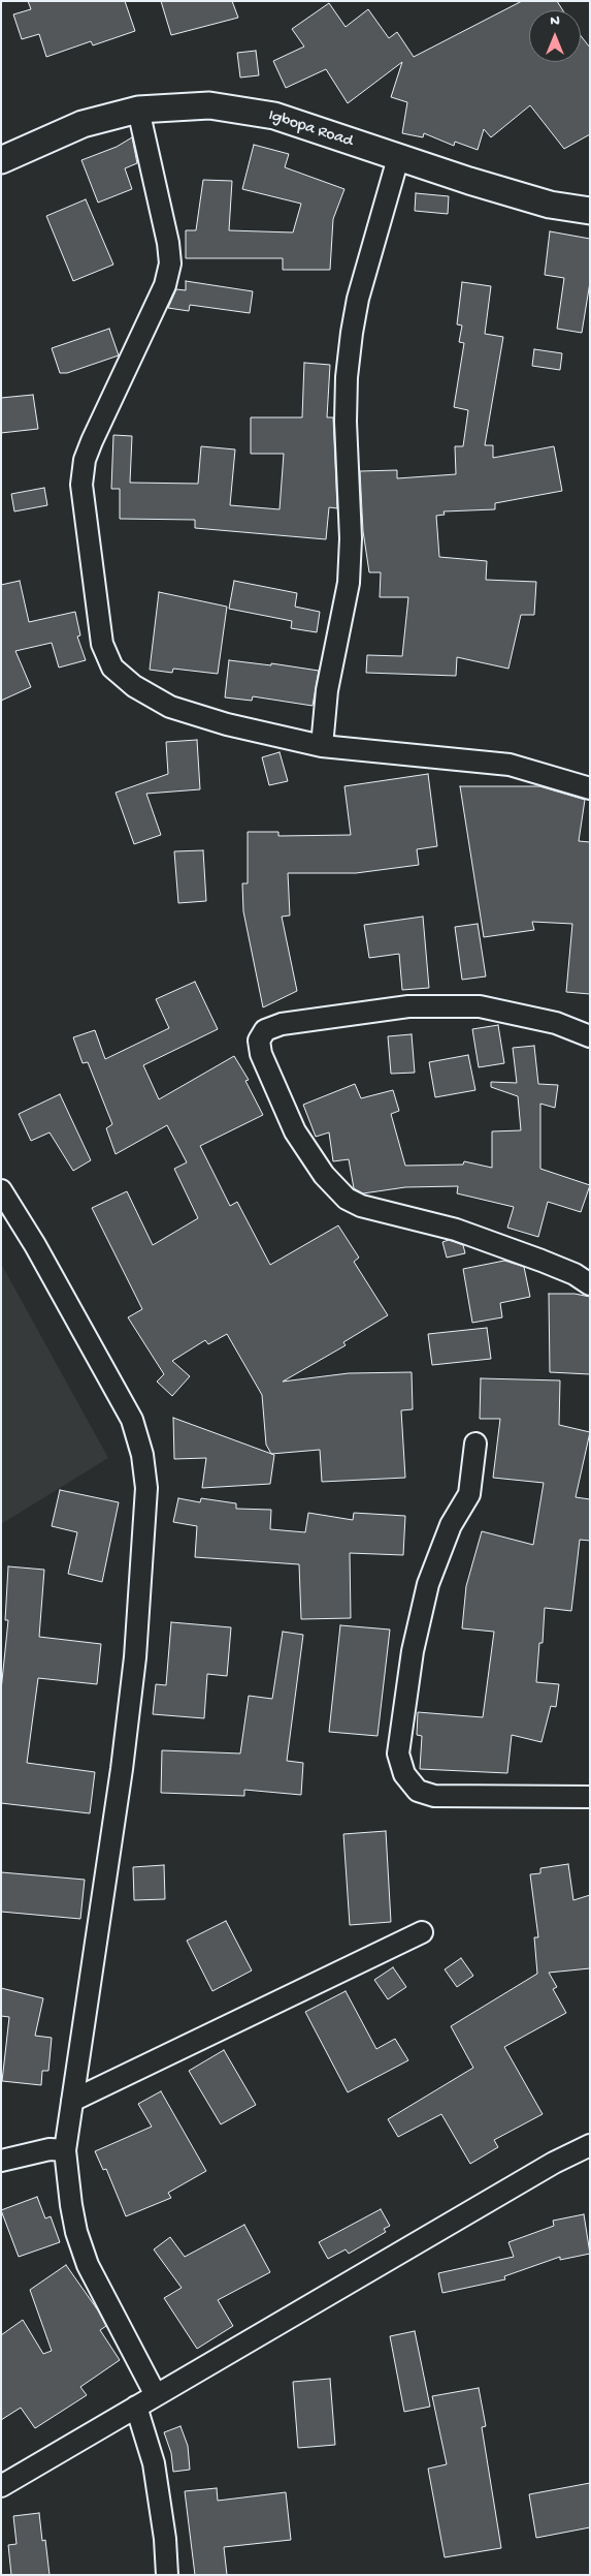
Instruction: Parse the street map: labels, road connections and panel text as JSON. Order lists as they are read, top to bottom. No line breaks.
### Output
{"streets":{"street":["Igbopa Road"]},"north":"top"}
